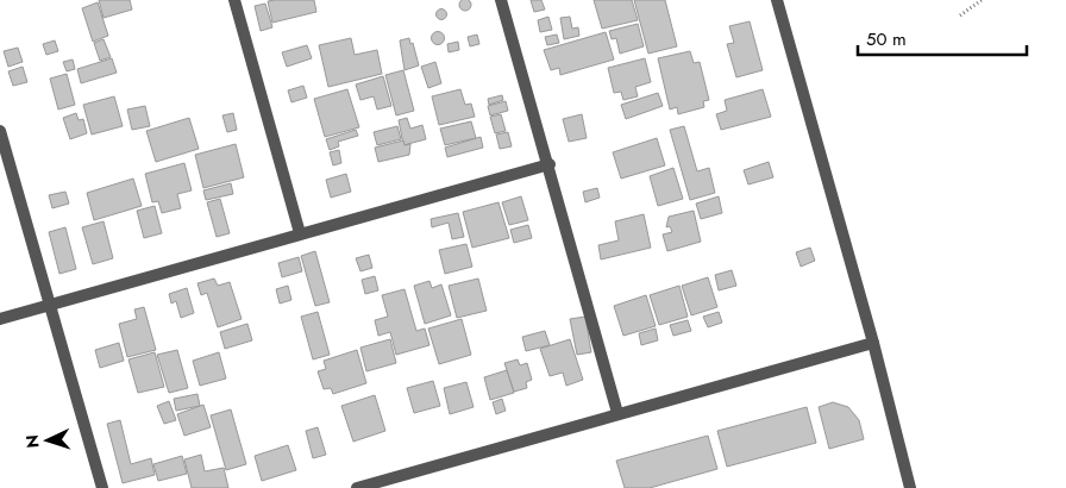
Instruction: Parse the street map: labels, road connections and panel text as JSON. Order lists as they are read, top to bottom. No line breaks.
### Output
{"scale_bar":"50 m","north":"left"}
